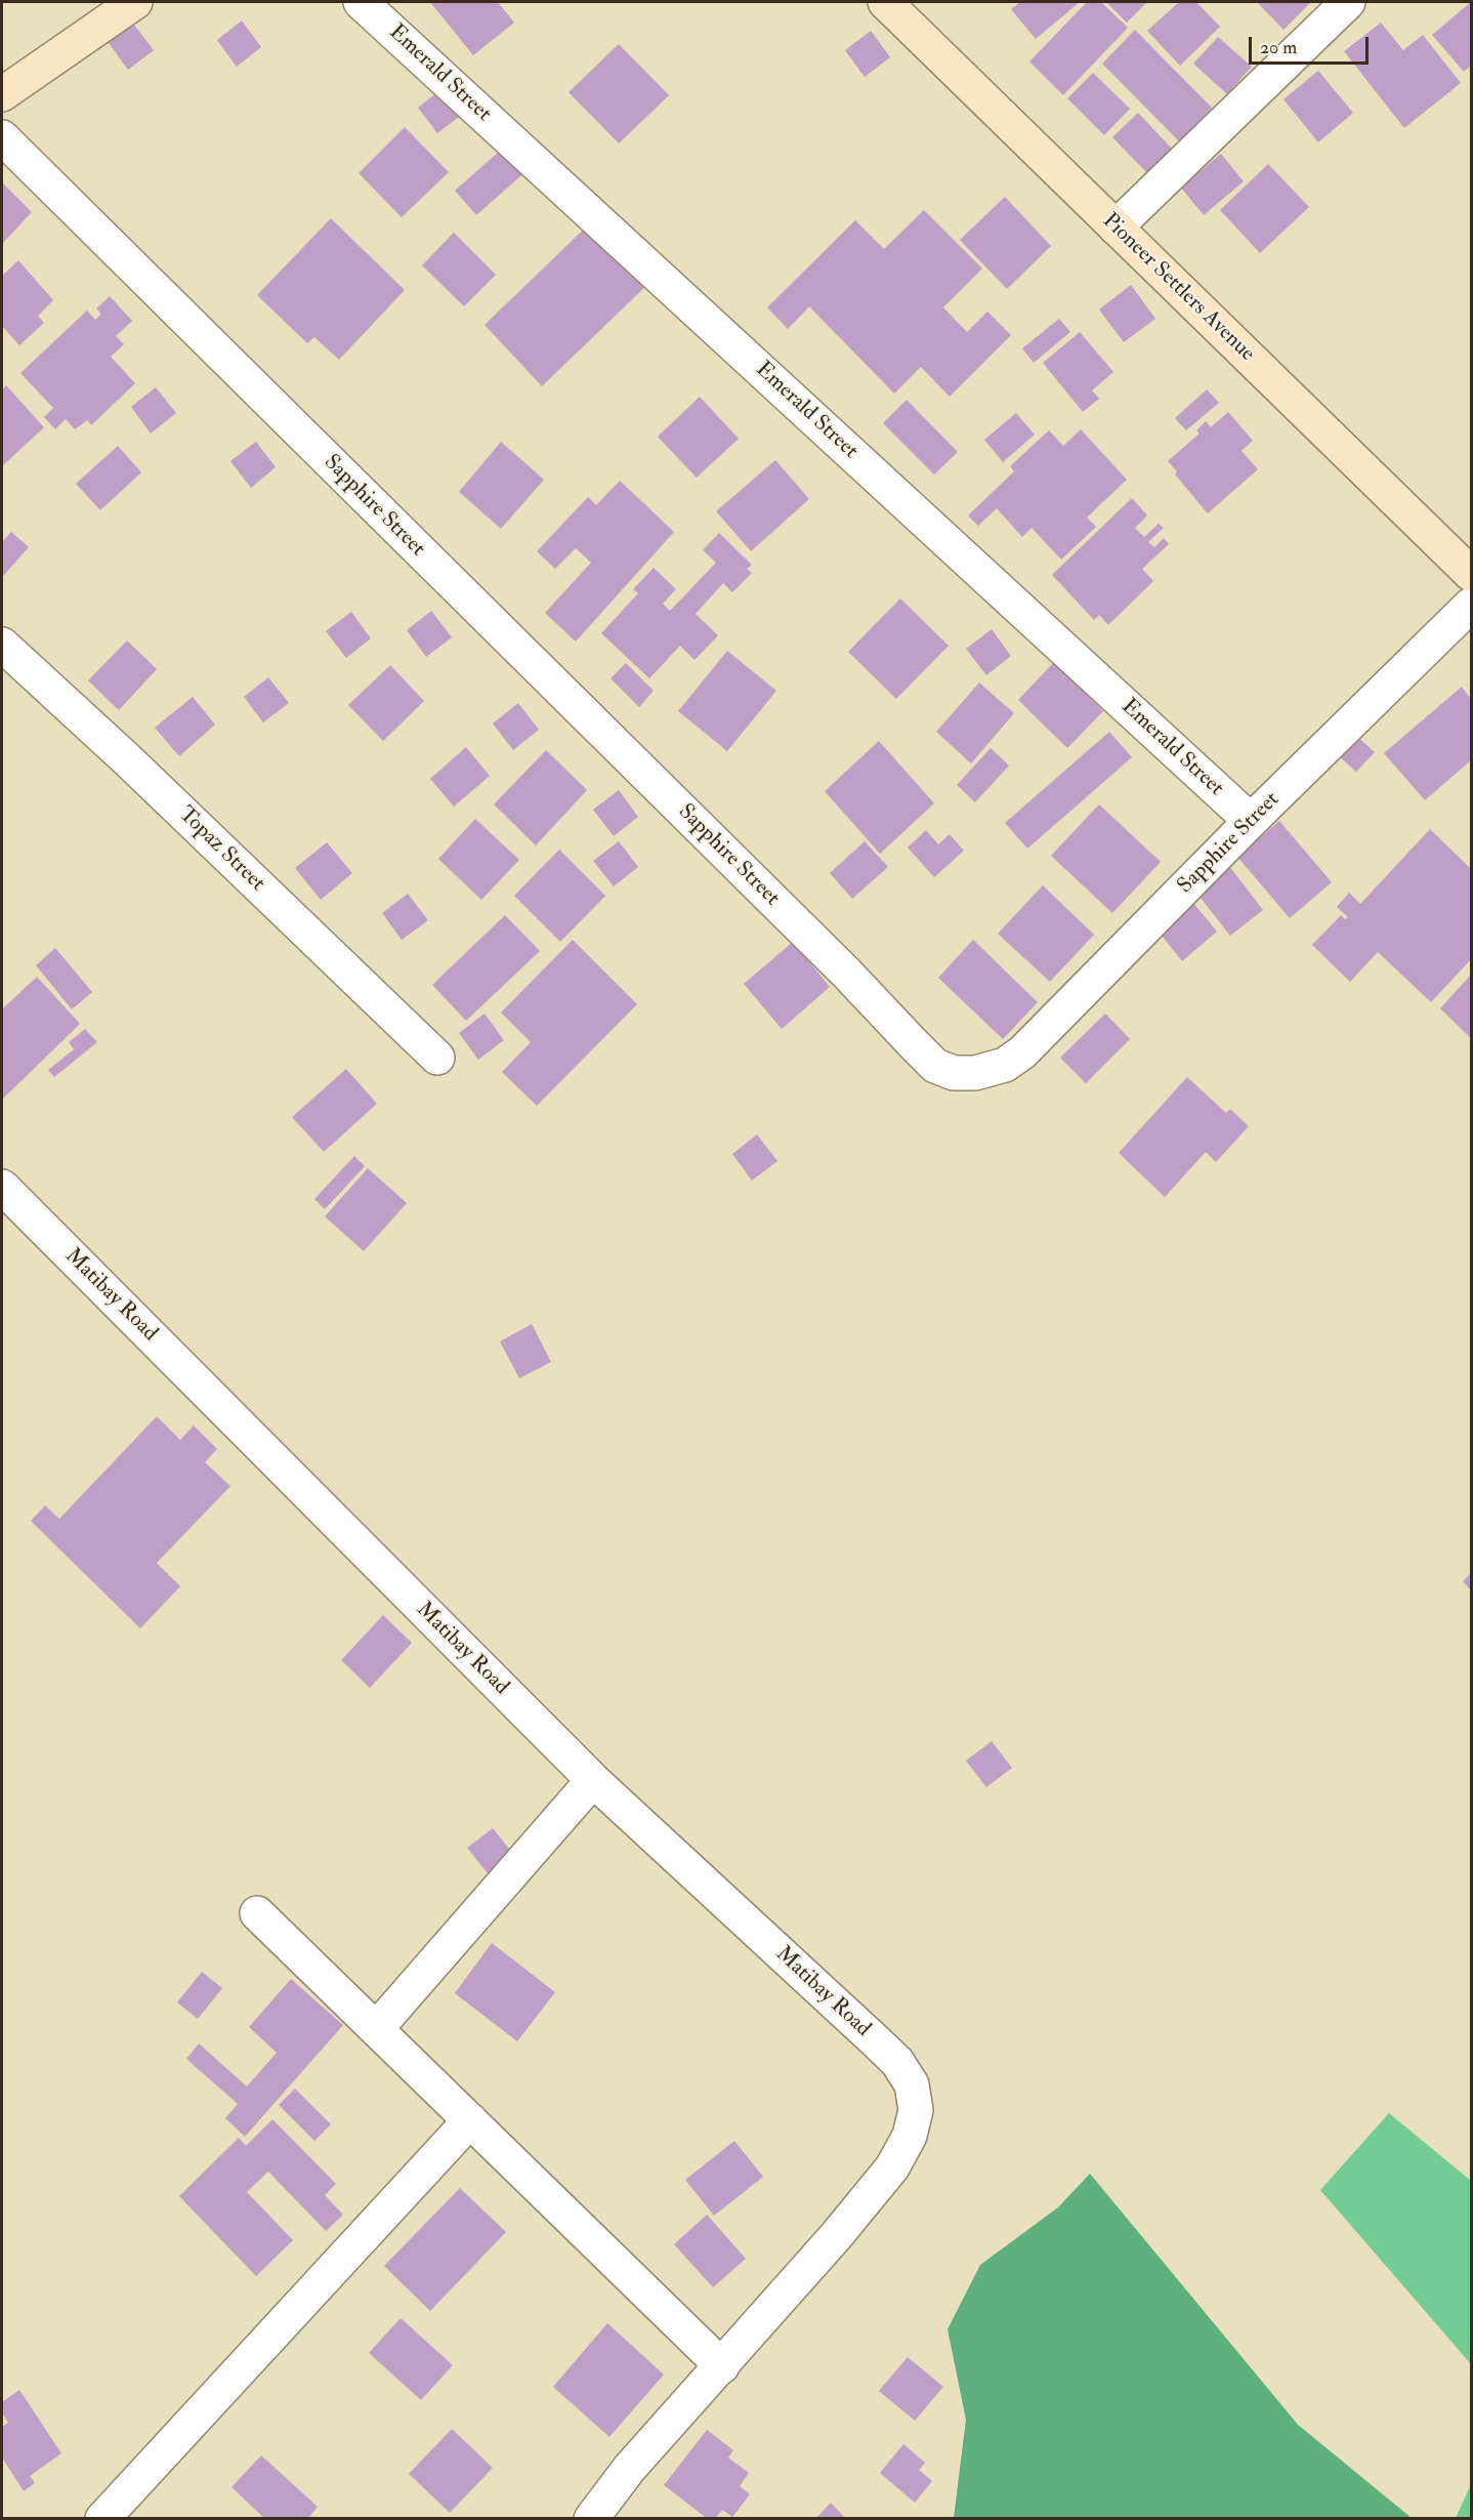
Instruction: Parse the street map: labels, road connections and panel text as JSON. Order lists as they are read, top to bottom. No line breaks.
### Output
{"streets":{"street":["Emerald Street","Pioneer Settlers Avenue","Sapphire Street","Topaz Street","Matibay Road"]},"crossings":[["Emerald Street","Sapphire Street"]],"scale_bar":"20 m"}
